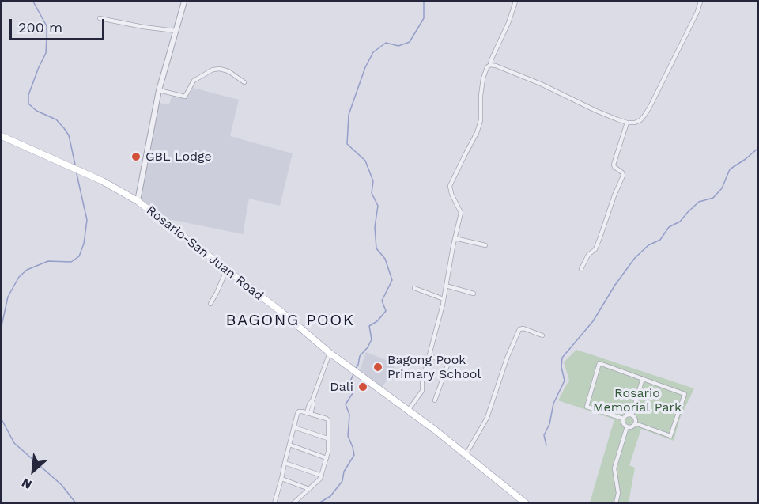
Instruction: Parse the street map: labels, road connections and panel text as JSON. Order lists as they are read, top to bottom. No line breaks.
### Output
{"streets":{"main road":["Rosario-San Juan Road"]},"districts":["BAGONG POOK"],"parks":["Rosario Memorial Park"],"places":["GBL Lodge","Bagong Pook Primary School","Dali"],"scale_bar":"200 m","north":"bottom left"}
